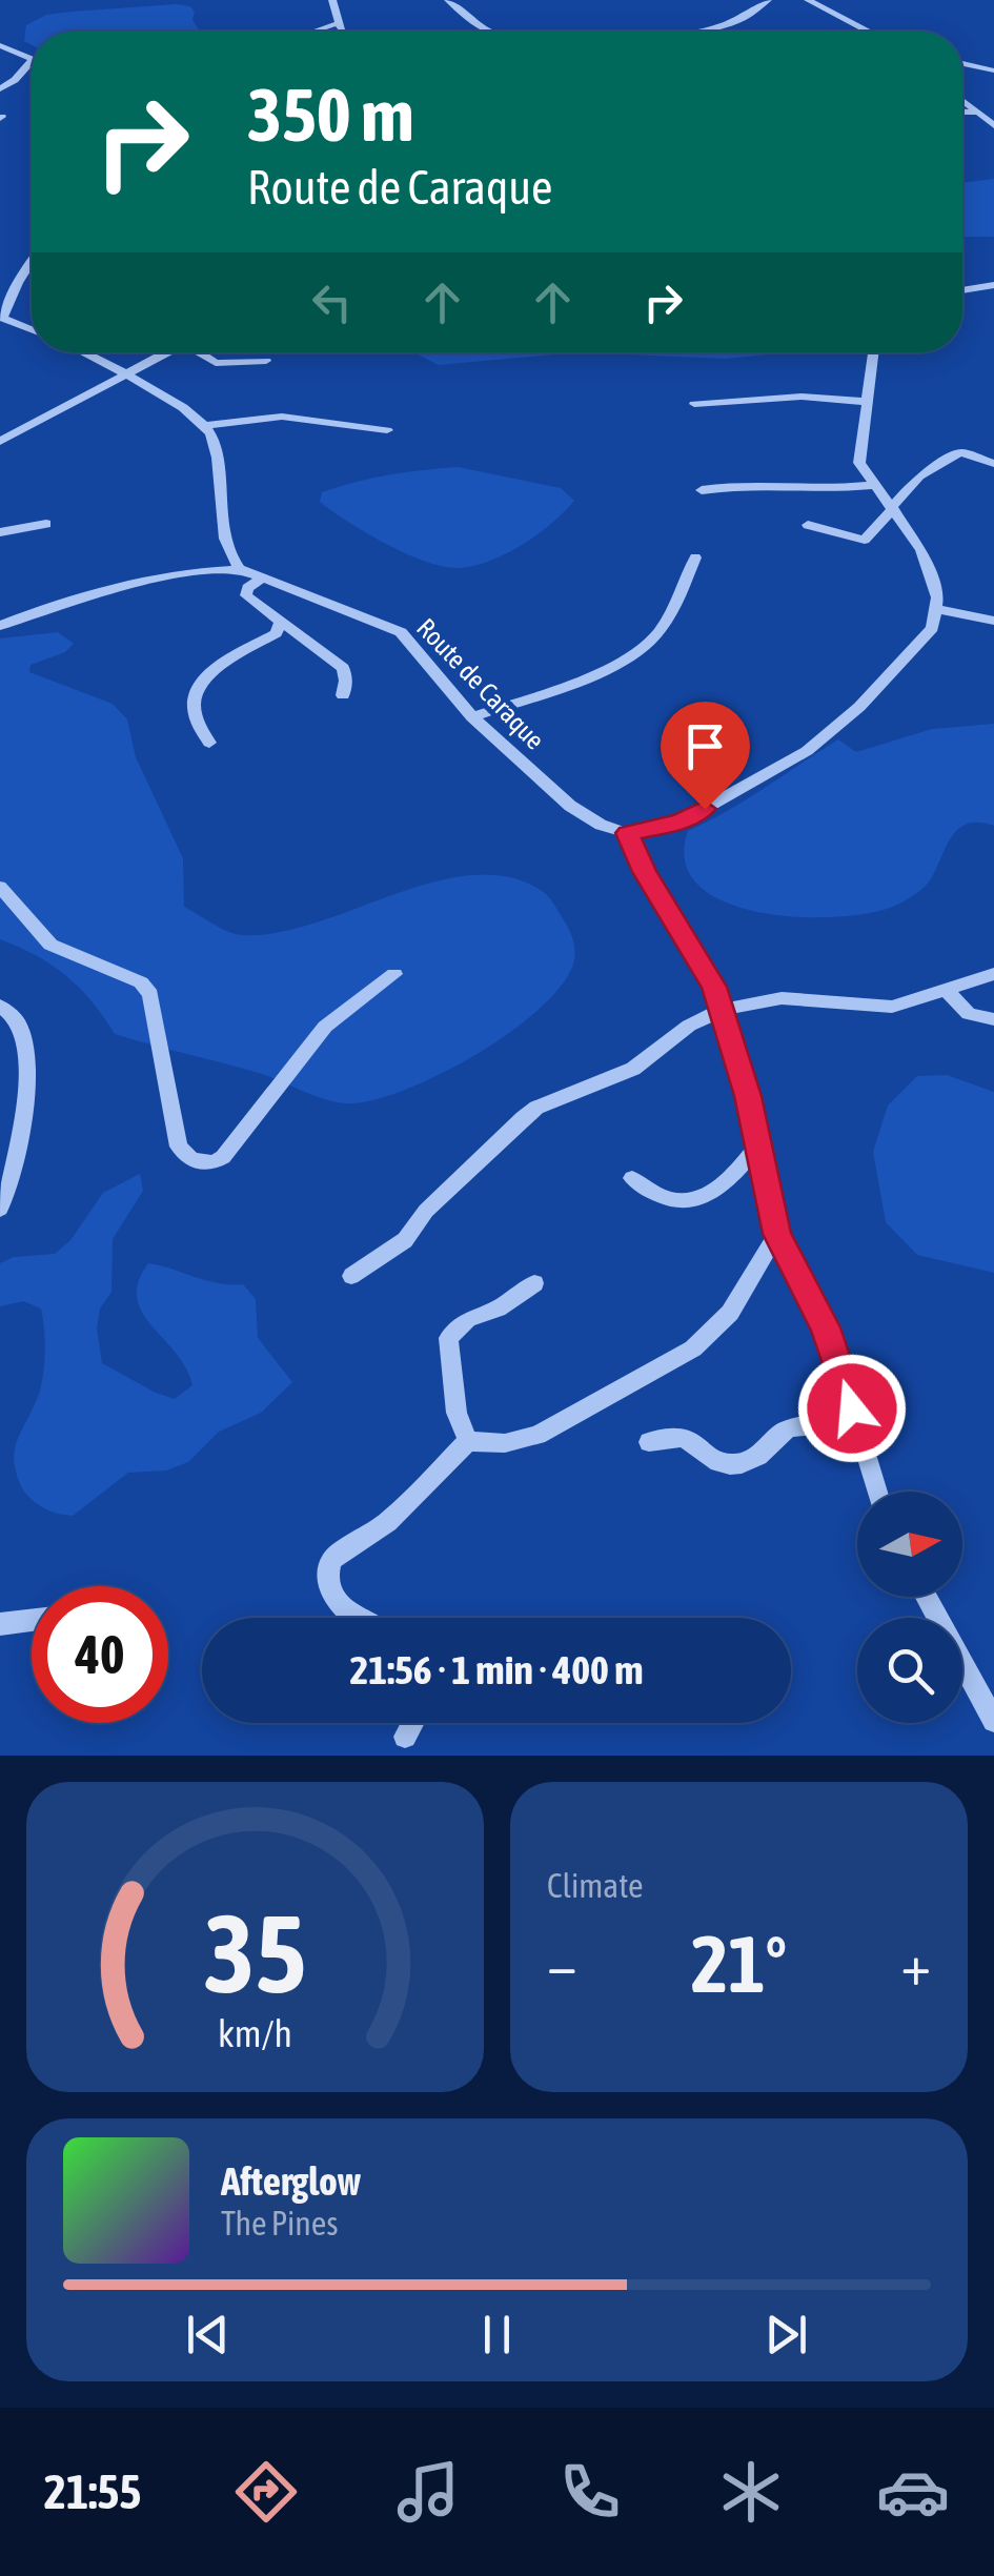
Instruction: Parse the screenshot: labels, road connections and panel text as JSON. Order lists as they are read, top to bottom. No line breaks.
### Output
{"streets":{"street":["Route de Caraque"]},"north":"right","page":{"turn":["350 m","Route de Caraque"],"limit":"40","trip":"21:56 · 1 min · 400 m","tile":"Climate","heat":["−","21°","+"],"song":["Afterglow","The Pines"],"tabs":"21:55","gauge":["35","km/h"]}}
